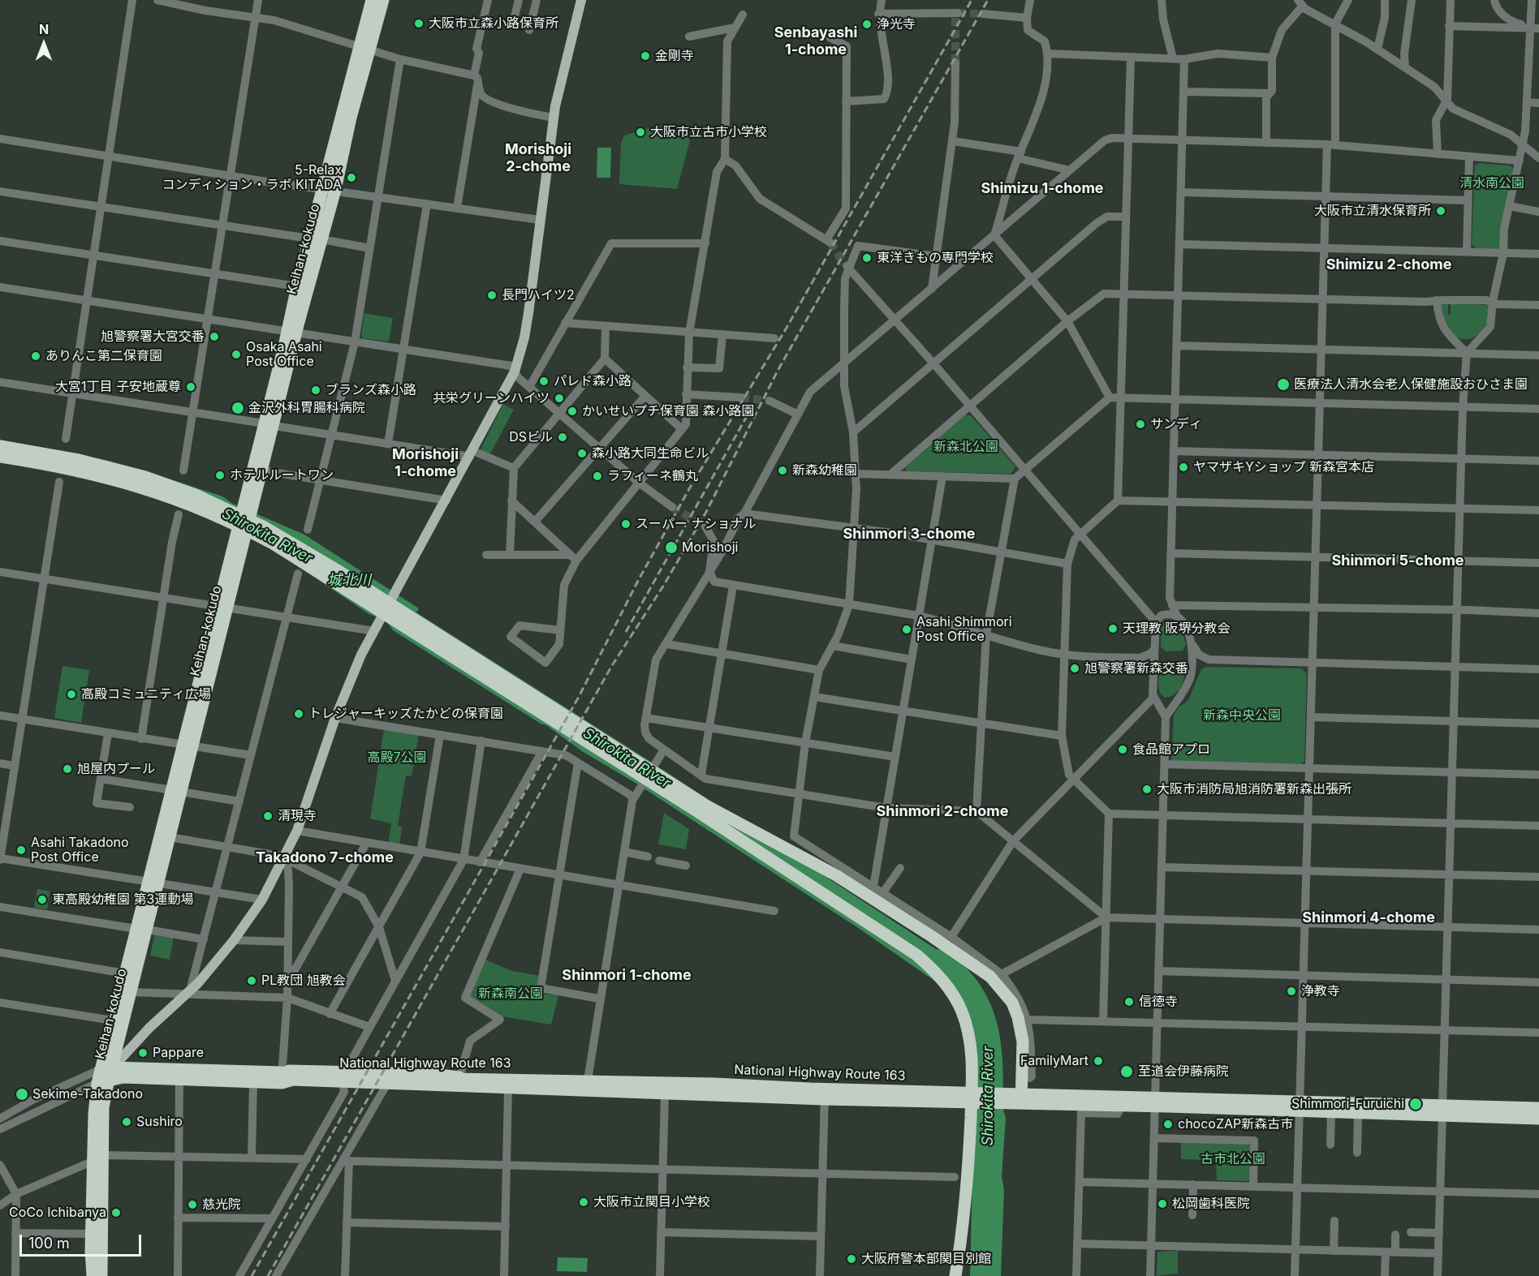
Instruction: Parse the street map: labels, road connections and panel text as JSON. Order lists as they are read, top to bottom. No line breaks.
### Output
{"streets":{"highway":["Keihan-kokudo","National Highway Route 163"]},"crossings":[["Keihan-kokudo","National Highway Route 163"]],"districts":["Senbayashi 1-chome","Morishoji 2-chome","Shimizu 1-chome","Shimizu 2-chome","Morishoji 1-chome","Shinmori 3-chome","Shinmori 5-chome","Shinmori 2-chome","Takadono 7-chome","Shinmori 4-chome","Shinmori 1-chome"],"water":["Shirokita River","城北川"],"parks":["清水南公園","新森北公園","新森中央公園","高殿7公園","新森南公園","古市北公園"],"places":["大阪市立森小路保育所","浄光寺","金剛寺","大阪市立古市小学校","5-Relax コンディション・ラボ KITADA","大阪市立清水保育所","東洋きもの専門学校","長門ハイツ2","旭警察署大宮交番","Osaka Asahi Post Office","ありんこ第二保育園","パレド森小路","医療法人清水会老人保健施設おひさま園","大宮1丁目 子安地蔵尊","ブランズ森小路","共栄グリーンハイツ","金沢外科胃腸科病院","かいせいプチ保育園 森小路園","サンディ","DSビル","森小路大同生命ビル","ヤマザキYショップ 新森宮本店","新森幼稚園","ホテルルートワン","ラフィーネ鶴丸","スーパー ナショナル","Morishoji","天理教 阪堺分教会","Asahi Shimmori Post Office","旭警察署新森交番","高殿コミュニティ広場","トレジャーキッズたかどの保育園","食品館アプロ","旭屋内プール","大阪市消防局旭消防署新森出張所","清現寺","Asahi Takadono Post Office","東高殿幼稚園 第3運動場","PL教団 旭教会","浄教寺","信徳寺","Pappare","FamilyMart","至道会伊藤病院","Sekime-Takadono","Shimmori-Furuichi","Sushiro","chocoZAP新森古市","大阪市立関目小学校","松岡歯科医院","慈光院","CoCo Ichibanya","大阪府警本部関目別館"],"scale_bar":"100 m","north":"top"}
